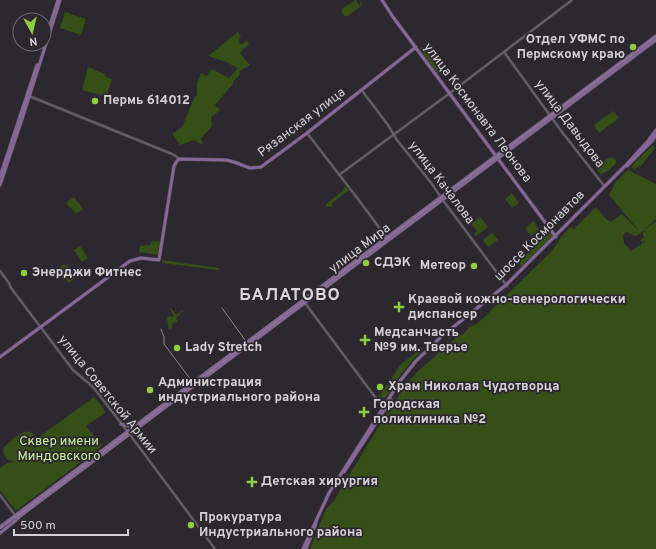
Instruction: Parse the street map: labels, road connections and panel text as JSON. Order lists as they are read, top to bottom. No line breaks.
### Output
{"streets":{"main road":["улица Космонавта Леонова","Рязанская улица","шоссе Космонавтов","улица Мира"],"street":["улица Давыдова","улица Качалова","улица Советской Армии"]},"crossings":[["улица Космонавта Леонова","Рязанская улица"],["улица Космонавта Леонова","шоссе Космонавтов"],["улица Космонавта Леонова","улица Мира"],["Рязанская улица","улица Качалова"],["улица Давыдова","шоссе Космонавтов"],["улица Давыдова","улица Мира"],["улица Качалова","шоссе Космонавтов"],["улица Качалова","улица Мира"],["улица Мира","улица Советской Армии"]],"districts":["БАЛАТОВО"],"parks":["Сквер имени Миндовского"],"places":{"other":["Отдел УФМС по Пермскому краю","Пермь 614012","СДЭК","Метеор","Энерджи Фитнес","Lady Stretch","Храм Николая Чудотворца","Администрация индустриального района","Прокуратура Индустриального района"],"health":["Краевой кожно-венерологически диспансер","Медсанчасть №9 им. Тверье","Городская поликлиника №2","Детская хирургия"]},"scale_bar":"500 m","north":"bottom"}
